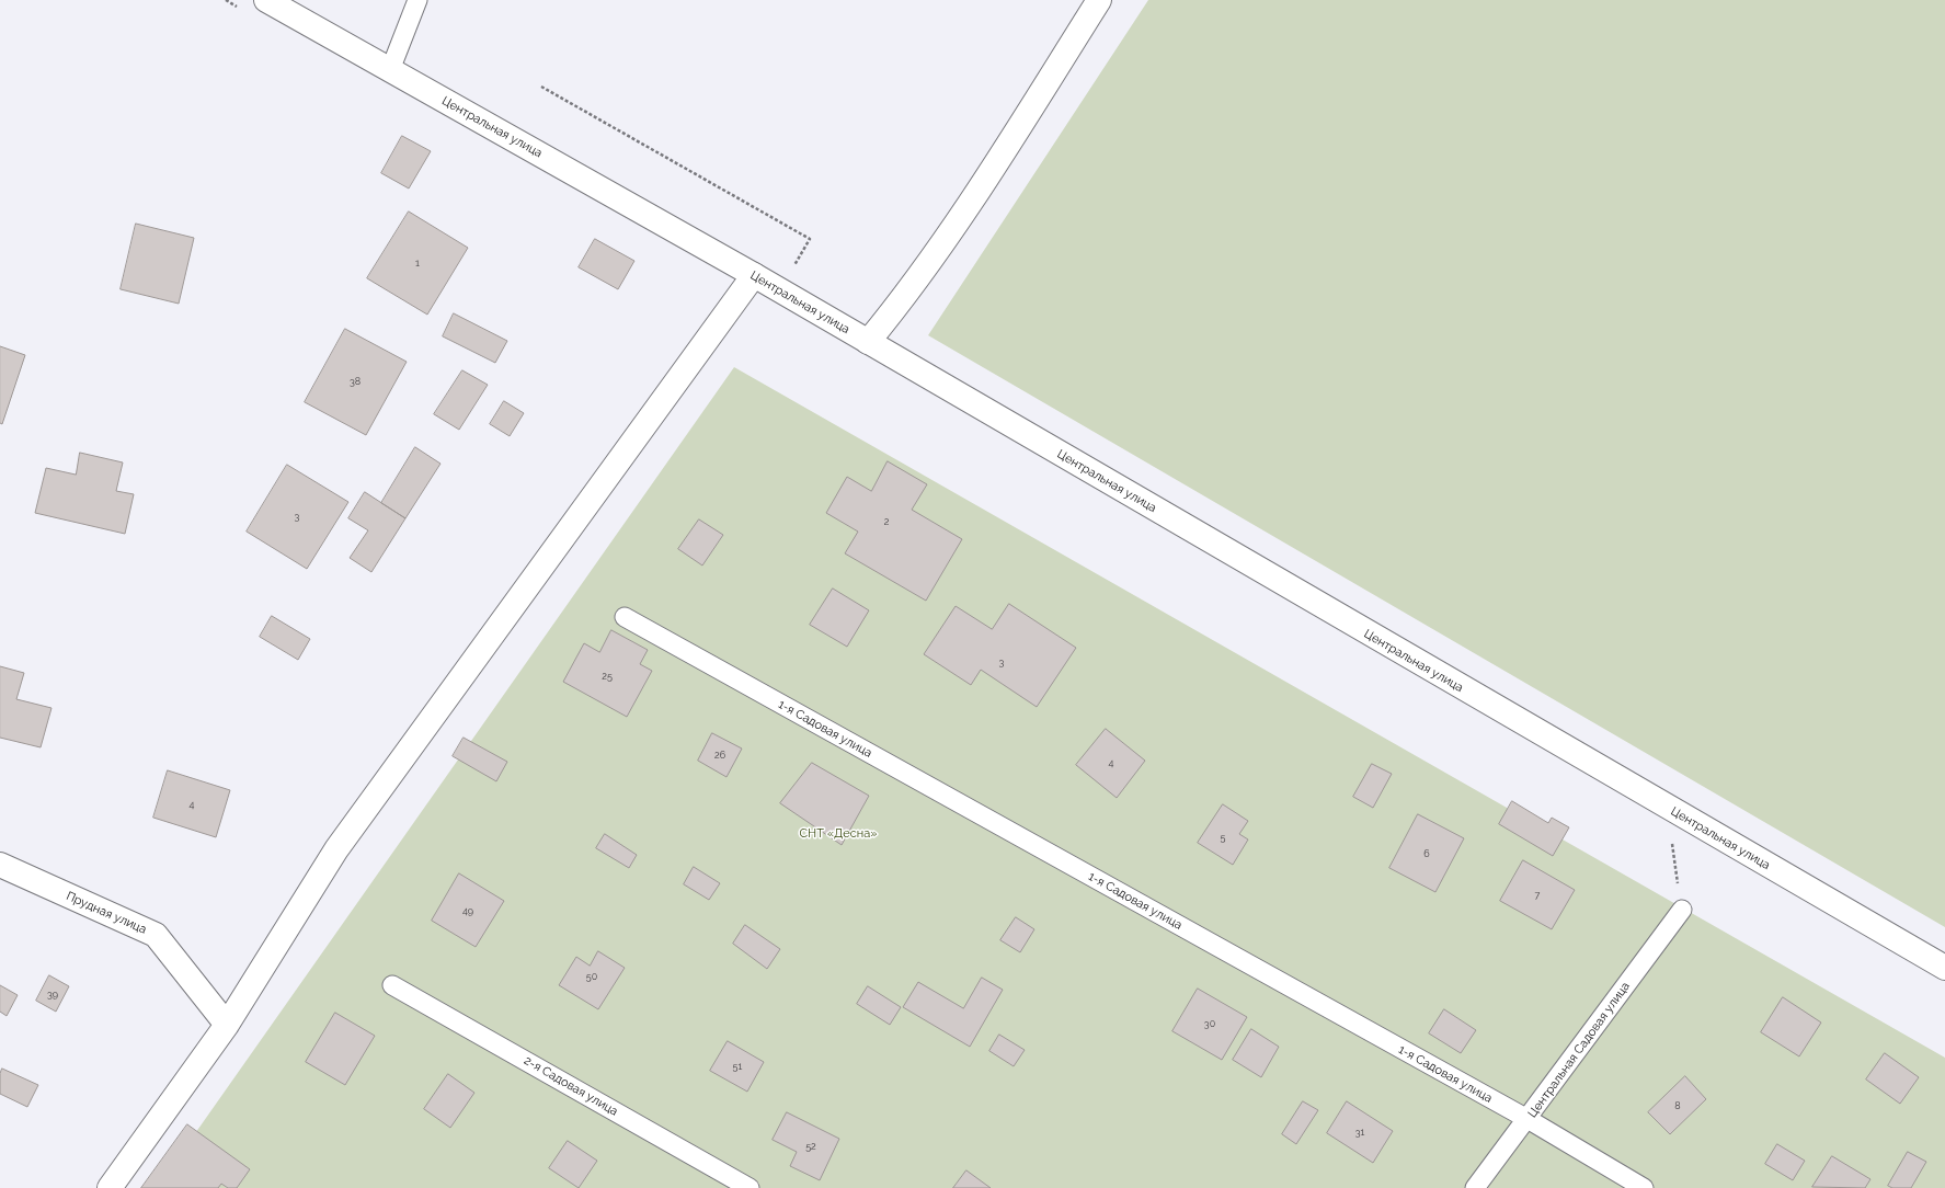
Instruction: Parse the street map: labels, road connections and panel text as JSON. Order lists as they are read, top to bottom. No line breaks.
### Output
{"streets":{"street":["Центральная улица","Прудная улица"],"lane":["1-я Садовая улица","Центральная Садовая улица","2-я Садовая улица"]},"crossings":[["1-я Садовая улица","Центральная Садовая улица"]],"parks":["СНТ «Десна»"],"house_numbers":["1","38","3","2","3","25","26","4","4","5","6","7","49","50","39","30","51","8","31","52"]}
